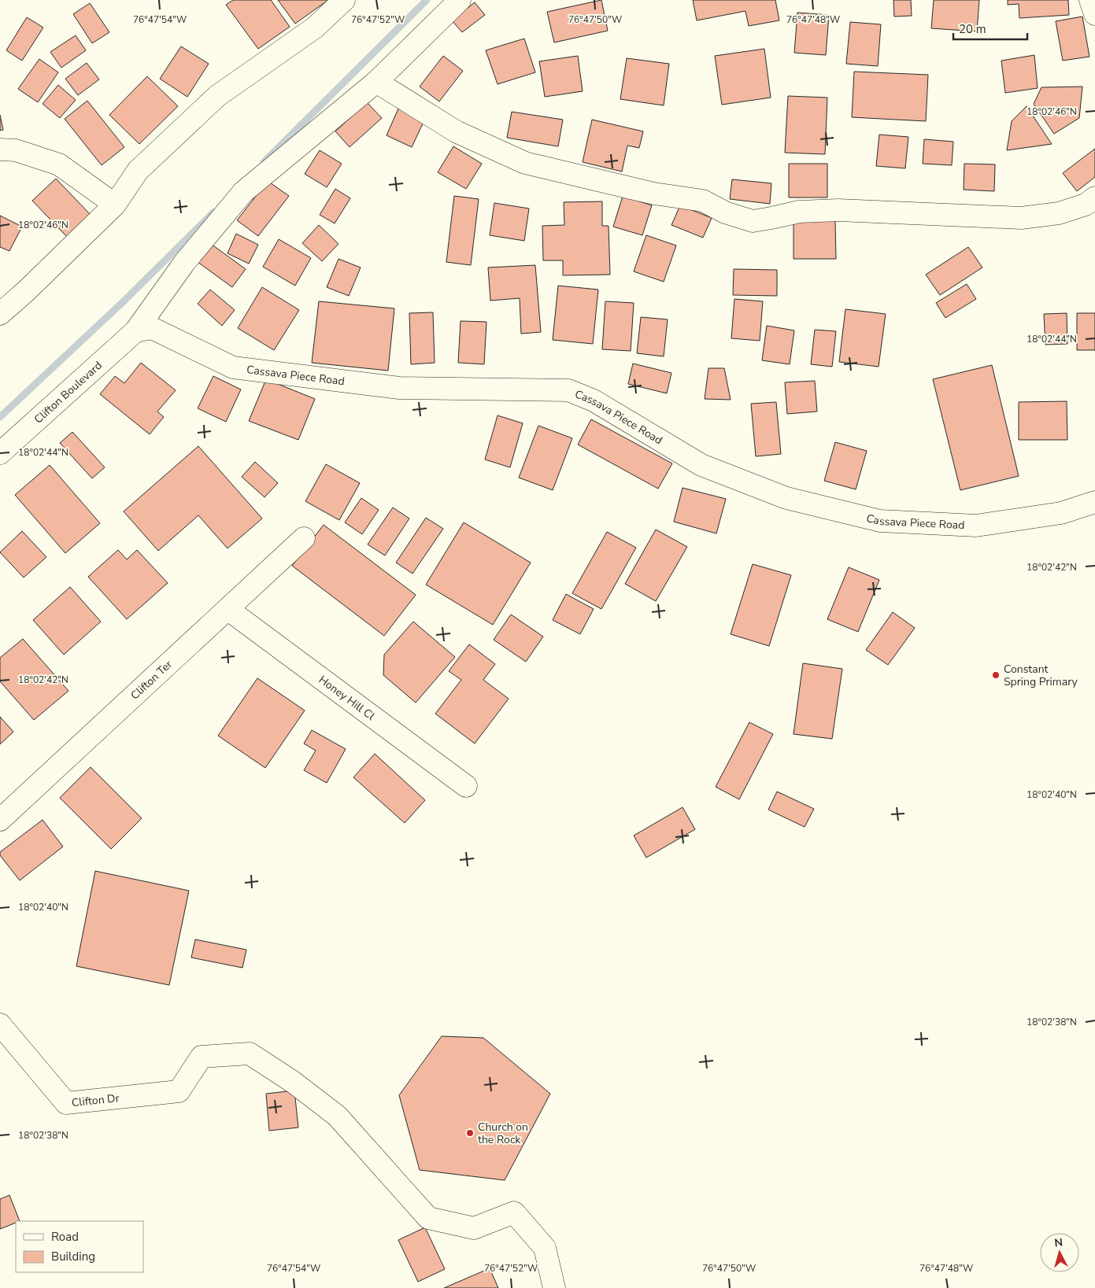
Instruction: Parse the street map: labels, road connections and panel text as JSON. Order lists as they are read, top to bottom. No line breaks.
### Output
{"streets":{"street":["Cassava Piece Road","Clifton Boulevard","Clifton Ter","Honey Hill Cl","Clifton Dr"]},"crossings":[["Cassava Piece Road","Clifton Boulevard"],["Clifton Ter","Honey Hill Cl"]],"places":["Constant Spring Primary","Church on the Rock"],"legend":["Road","Building"],"scale_bar":"20 m","north":"top","coordinates":["76°47'54\"W","76°47'52\"W","76°47'50\"W","76°47'48\"W","18°02'46\"N","18°02'44\"N","18°02'42\"N","18°02'40\"N","18°02'38\"N"]}
